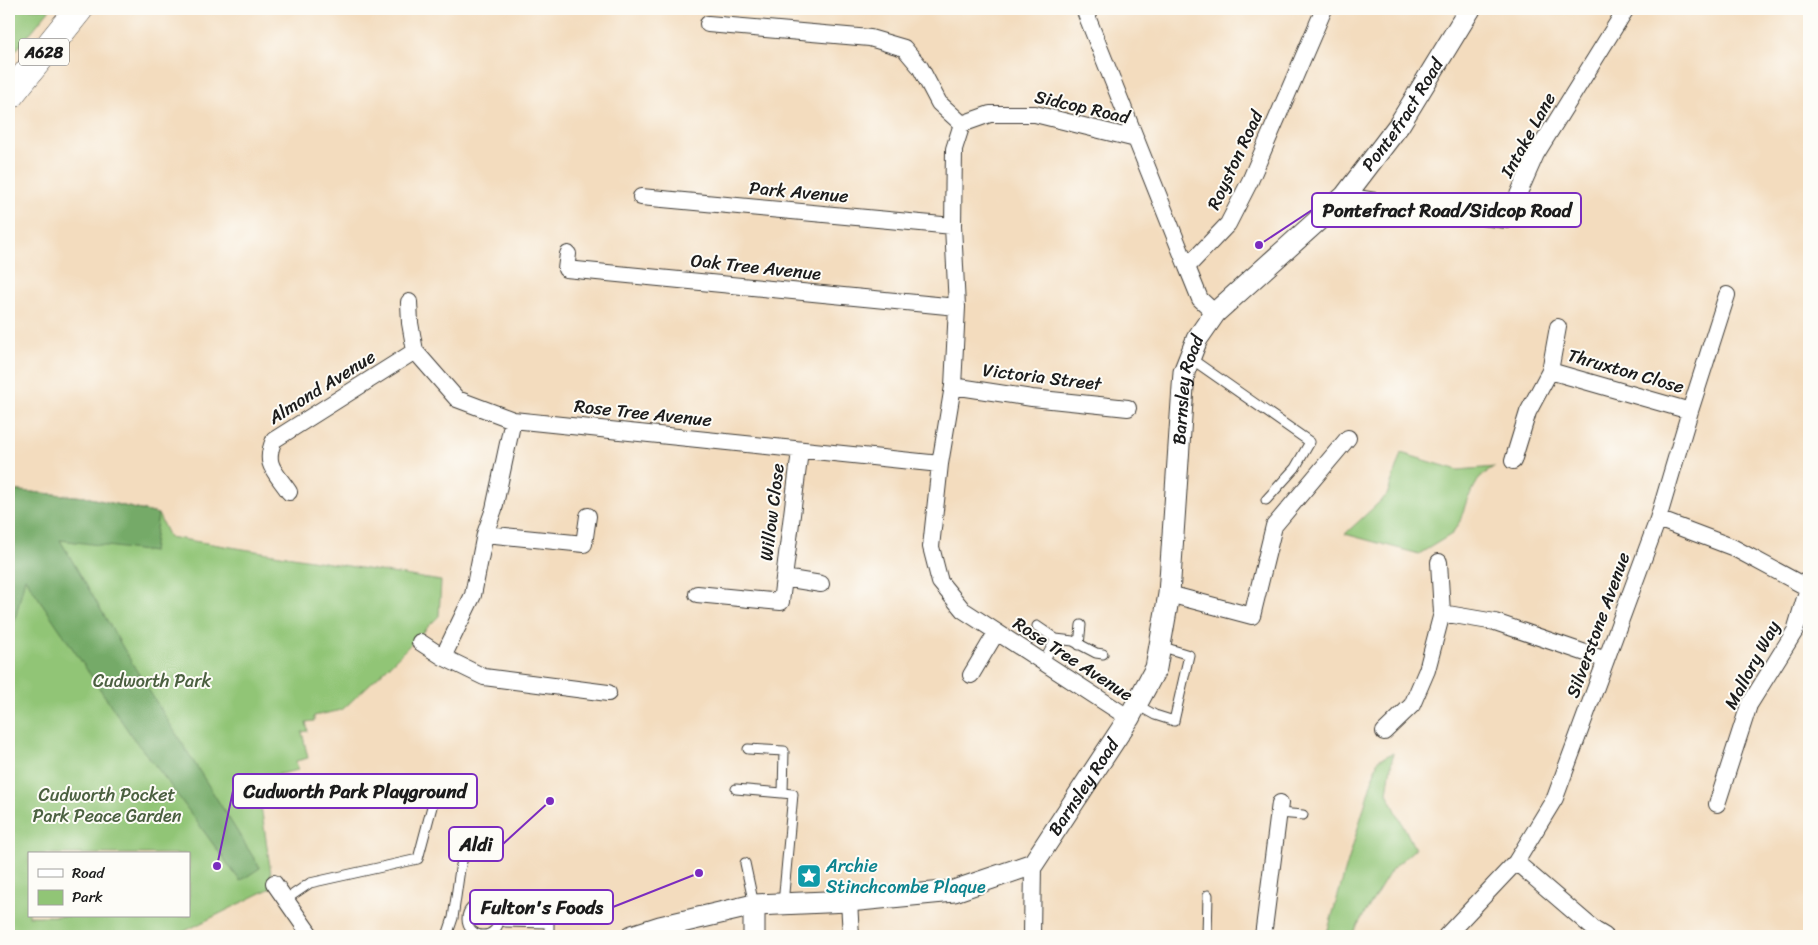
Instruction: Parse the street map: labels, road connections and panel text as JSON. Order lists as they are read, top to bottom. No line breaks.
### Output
{"streets":{"highway":["A628"],"street":["Sidcop Road","Pontefract Road","Intake Lane","Royston Road","Park Avenue","Oak Tree Avenue","Thruxton Close","Victoria Street","Almond Avenue","Barnsley Road","Rose Tree Avenue","Willow Close","Silverstone Avenue","Mallory Way"]},"crossings":[["Sidcop Road","Royston Road"],["Pontefract Road","Intake Lane"],["Pontefract Road","Barnsley Road"],["Oak Tree Avenue","Rose Tree Avenue"],["Thruxton Close","Silverstone Avenue"],["Victoria Street","Rose Tree Avenue"],["Almond Avenue","Rose Tree Avenue"],["Barnsley Road","Rose Tree Avenue"],["Rose Tree Avenue","Willow Close"],["Silverstone Avenue","Mallory Way"]],"parks":["Cudworth Park","Cudworth Pocket Park Peace Garden"],"places":{"other":["Pontefract Road/Sidcop Road","Aldi","Cudworth Park Playground","Fulton's Foods"],"place":["Archie Stinchcombe Plaque"]},"legend":["Road","Park"]}
